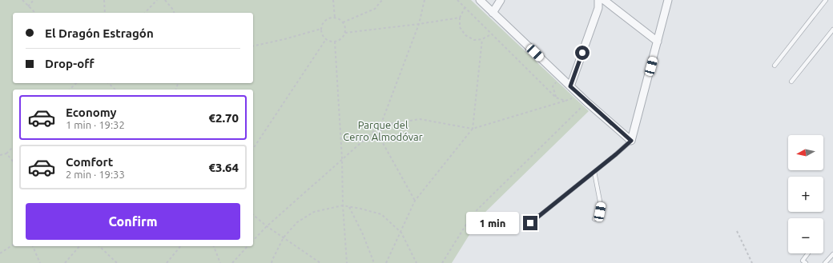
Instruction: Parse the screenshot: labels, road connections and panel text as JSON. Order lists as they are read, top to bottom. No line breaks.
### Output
{"parks":["Parque del Cerro Almodóvar"],"north":"left","page":{"banner":["El Dragón Estragón","Drop-off"],"list":[{"name":"Economy","note":"1 min · 19:32","value":"€2.70"},{"name":"Comfort","note":"2 min · 19:33","value":"€3.64"}],"map_buttons":["+","−"],"buttons":"Confirm","bubble":"1 min"}}
